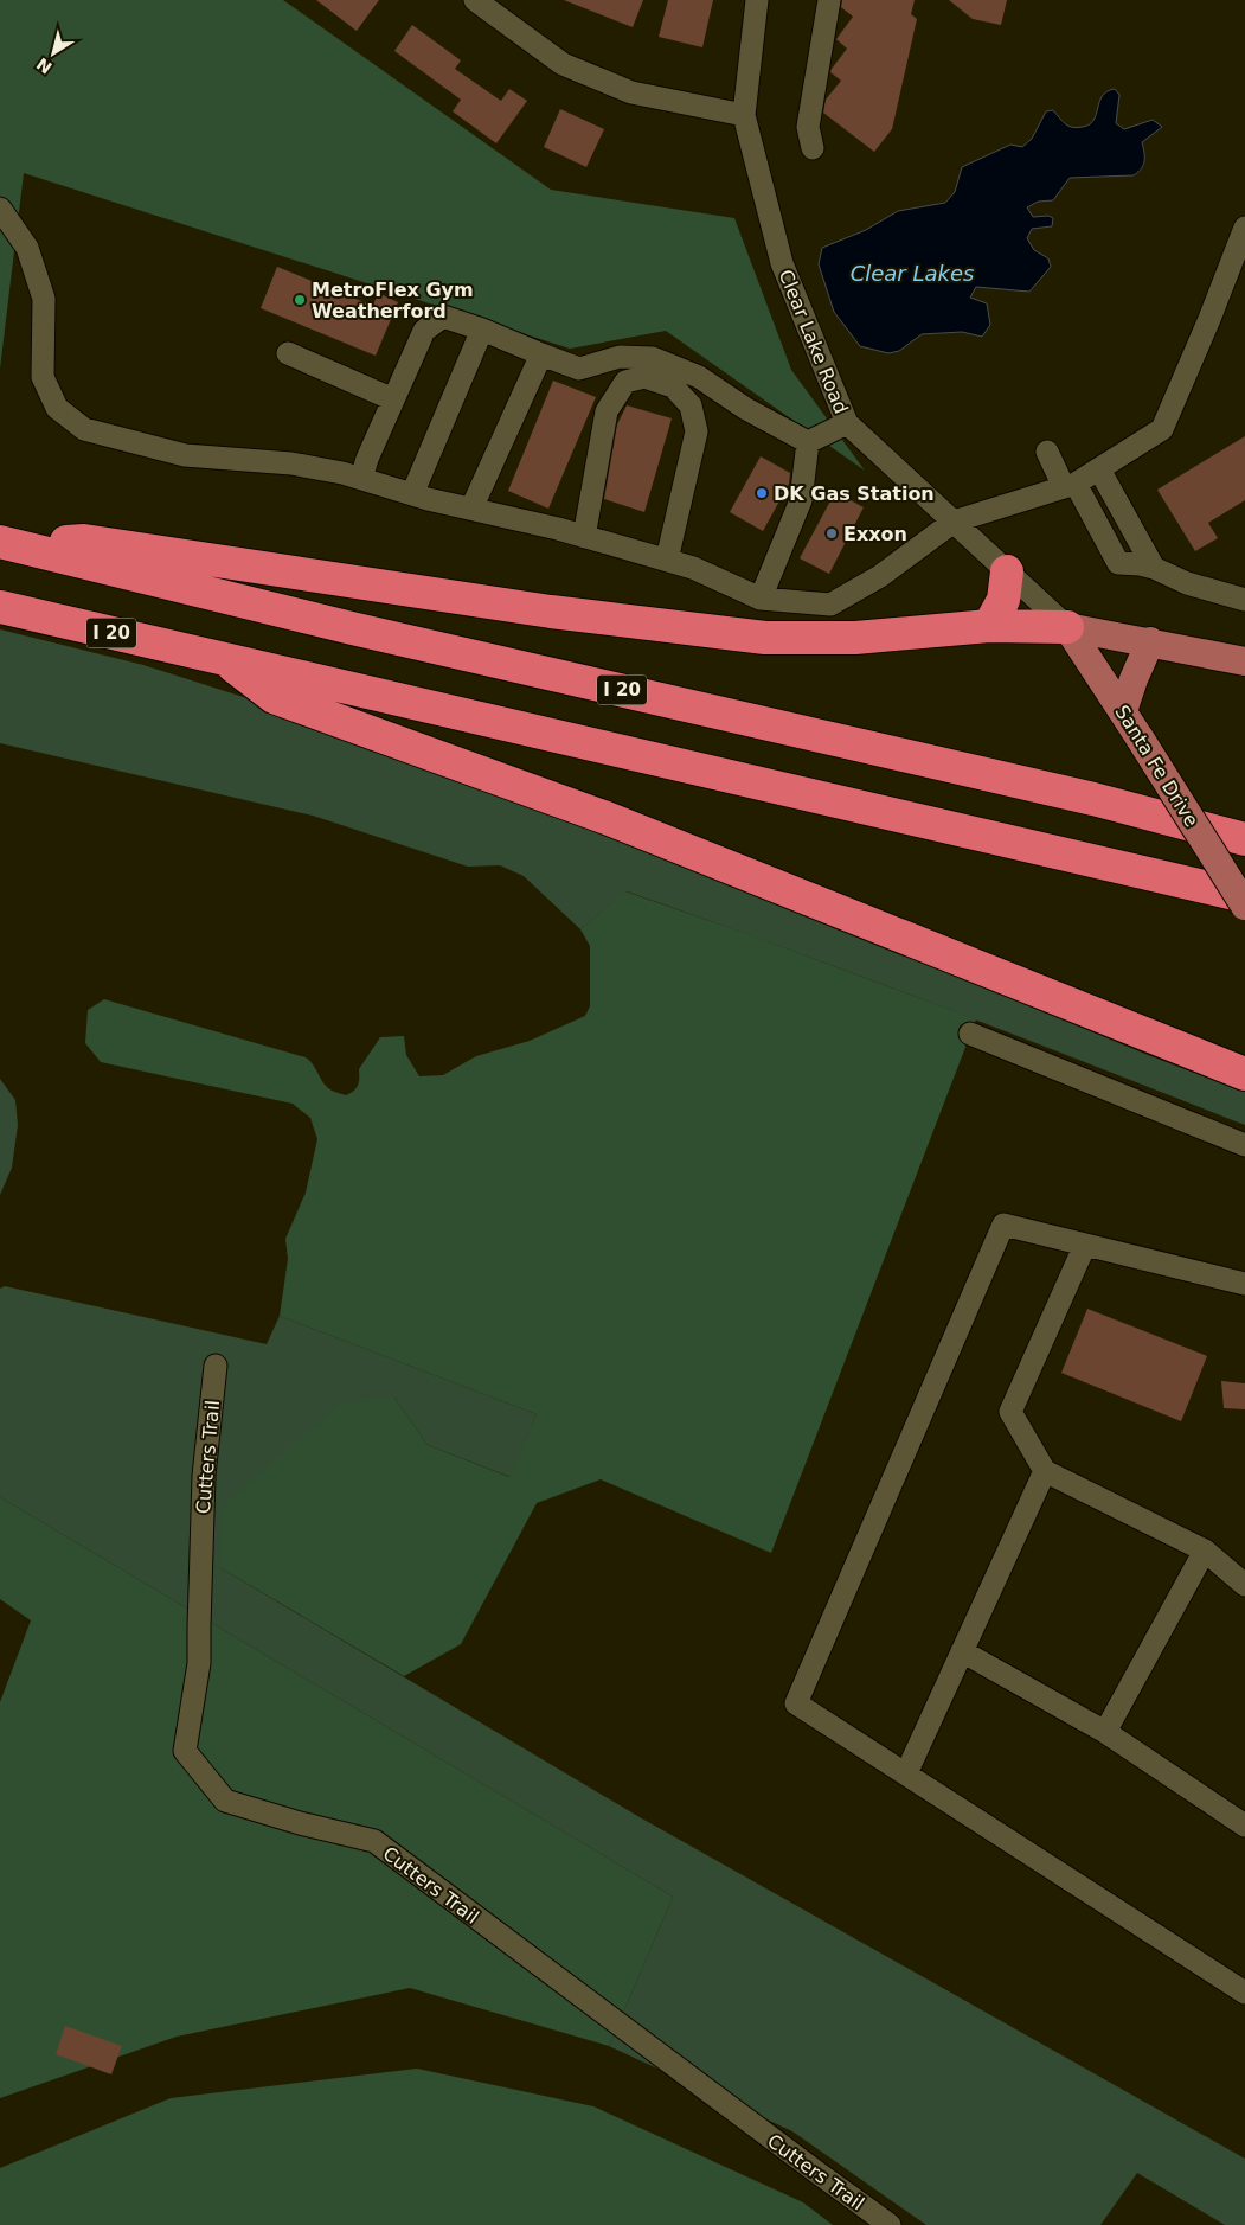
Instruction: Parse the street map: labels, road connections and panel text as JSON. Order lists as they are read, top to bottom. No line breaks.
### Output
{"streets":{"highway":["I 20"],"main road":["Santa Fe Drive"],"street":["Clear Lake Road","Cutters Trail"]},"crossings":[["Clear Lake Road","Santa Fe Drive"]],"water":["Clear Lakes"],"places":["MetroFlex Gym Weatherford","DK Gas Station","Exxon"],"north":"bottom left"}
